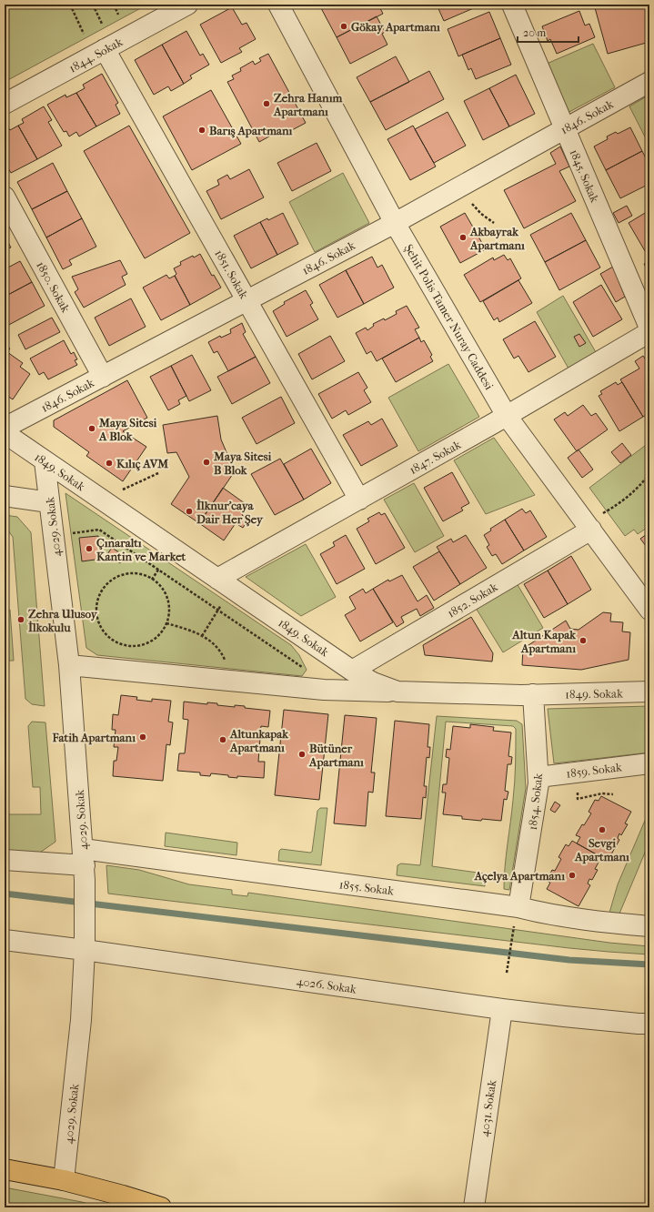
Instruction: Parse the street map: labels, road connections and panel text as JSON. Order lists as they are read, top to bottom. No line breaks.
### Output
{"streets":{"street":["1844. Sokak","1846. Sokak","1845. Sokak","1851. Sokak","1850. Sokak","Şehit Polis Tamer Nuray Caddesi","1847. Sokak","1849. Sokak","4029. Sokak","1852. Sokak","1859. Sokak","1854. Sokak","1855. Sokak","4026. Sokak","4031. Sokak"]},"crossings":[["1844. Sokak","1851. Sokak"],["1846. Sokak","1845. Sokak"],["1846. Sokak","1851. Sokak"],["1846. Sokak","1850. Sokak"],["1846. Sokak","Şehit Polis Tamer Nuray Caddesi"],["1851. Sokak","1847. Sokak"],["Şehit Polis Tamer Nuray Caddesi","1847. Sokak"],["Şehit Polis Tamer Nuray Caddesi","1852. Sokak"],["1847. Sokak","1849. Sokak"],["1849. Sokak","4029. Sokak"],["1849. Sokak","1852. Sokak"],["1849. Sokak","1854. Sokak"],["4029. Sokak","1855. Sokak"],["4029. Sokak","4026. Sokak"],["1859. Sokak","1854. Sokak"],["1854. Sokak","1855. Sokak"],["4026. Sokak","4031. Sokak"]],"places":["Gökay Apartmanı","Zehra Hanım Apartmanı","Barış Apartmanı","Akbayrak Apartmanı","Maya Sitesi A Blok","Maya Sitesi B Blok","Kılıç AVM","İlknur'caya Dair Her Şey","Çınaraltı Kantin ve Market","Zehra Ulusoy İlkokulu","Altun Kapak Apartmanı","Fatih Apartmanı","Altunkapak Apartmanı","Bütüner Apartmanı","Sevgi Apartmanı","Açelya Apartmanı"],"scale_bar":"20 m"}
